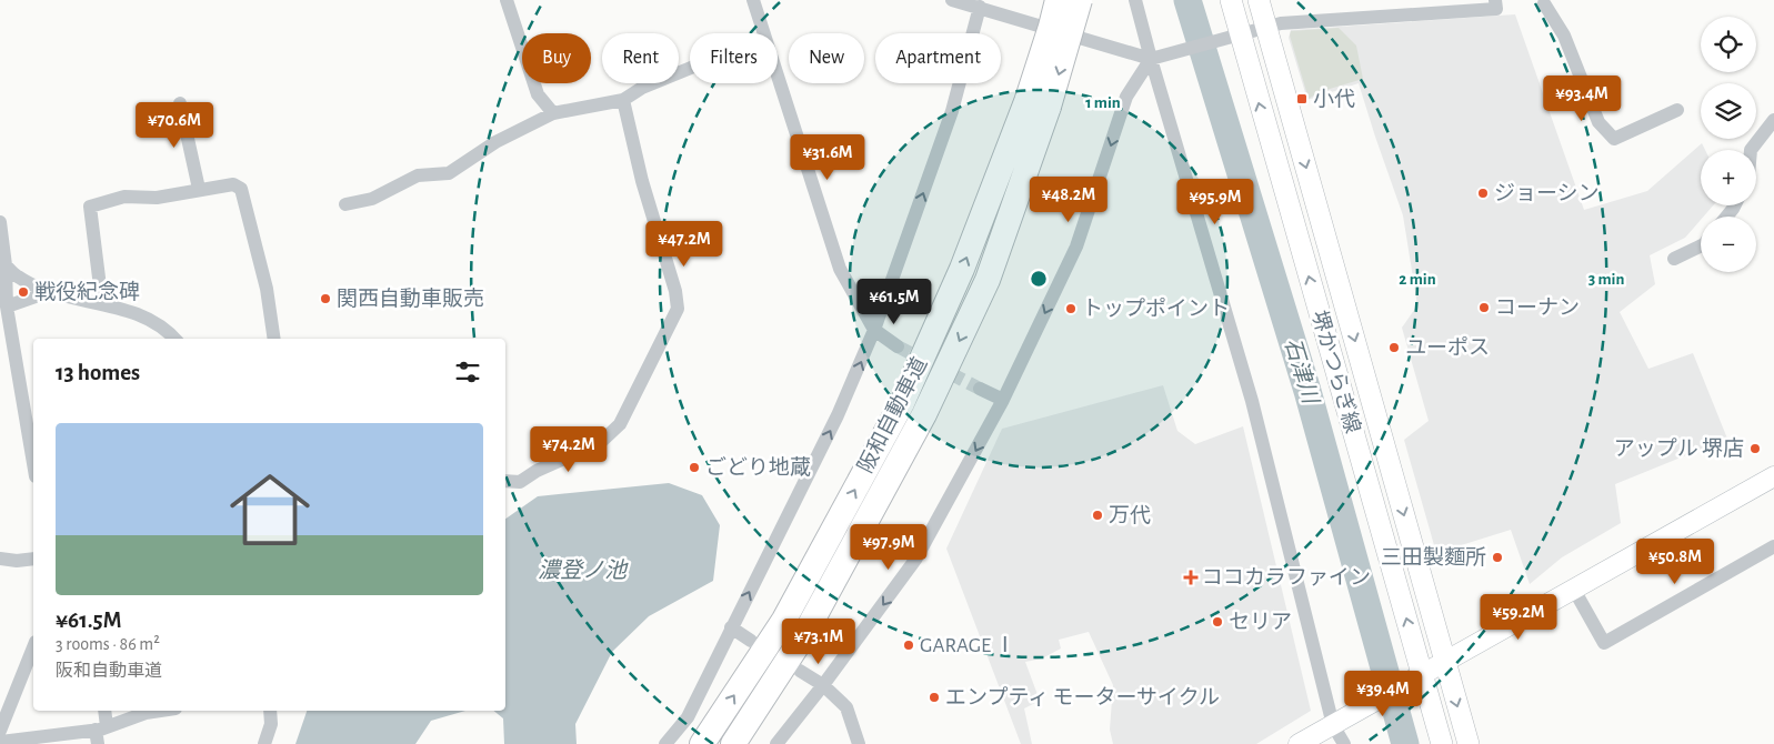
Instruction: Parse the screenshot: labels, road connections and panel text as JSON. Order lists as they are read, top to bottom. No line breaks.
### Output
{"streets":{"highway":["阪和自動車道"],"main road":["堺かつらぎ線"]},"water":["石津川","濃登ノ池"],"places":{"transit":["小代"],"other":["ジョーシン","戦役紀念碑","関西自動車販売","コーナン","トップポイント","ユーポス","アップル 堺店","ごどり地蔵","万代","三田製麵所","セリア","GARAGE Ⅰ","エンプティ モーターサイクル"],"health":["ココカラファイン"]},"page":{"map_buttons":["+","−"],"chip":["Buy","Rent","Filters","New","Apartment"],"price":["¥93.4M","¥70.6M","¥31.6M","¥48.2M","¥95.9M","¥47.2M","¥61.5M","¥74.2M","¥97.9M","¥50.8M","¥59.2M","¥73.1M","¥39.4M"],"heading":"13 homes","list":[{"name":"¥61.5M","note":"3 rooms · 86 m² · 阪和自動車道"}]},"rings":["1 min","2 min","3 min"]}
